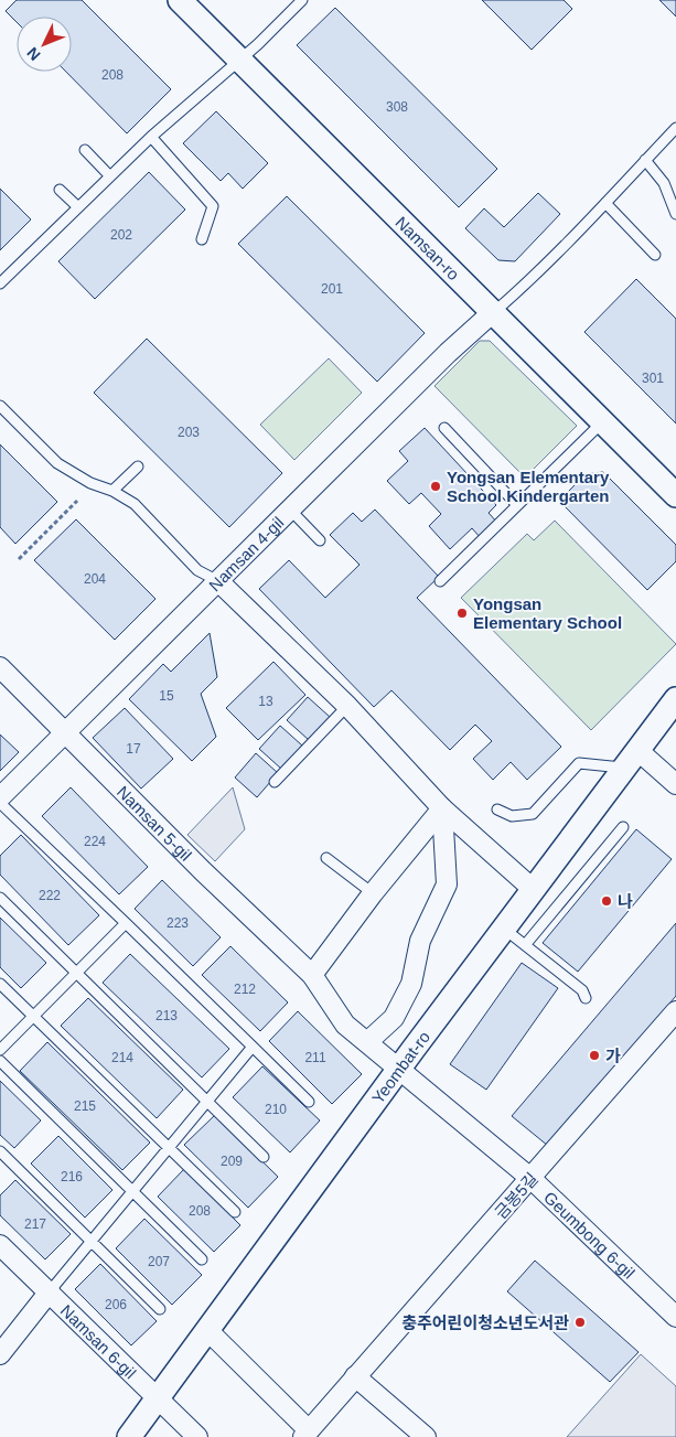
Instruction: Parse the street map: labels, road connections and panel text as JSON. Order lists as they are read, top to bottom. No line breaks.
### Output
{"streets":{"street":["Namsan-ro","Namsan 4-gil","Namsan 5-gil","Yeombat-ro","금봉5길","Geumbong 6-gil","Namsan 6-gil"]},"crossings":[["Namsan-ro","Namsan 4-gil"],["Namsan 4-gil","Namsan 5-gil"],["Namsan 5-gil","Yeombat-ro"],["Namsan 5-gil","Geumbong 6-gil"],["Yeombat-ro","Geumbong 6-gil"],["Yeombat-ro","Namsan 6-gil"],["금봉5길","Geumbong 6-gil"]],"places":["Yongsan Elementary School Kindergarten","Yongsan Elementary School","나","가","충주어린이청소년도서관"],"house_numbers":["208","308","202","201","301","203","204","15","13","17","224","222","223","212","213","214","211","215","210","209","216","208","217","207","206"],"north":"bottom left"}
